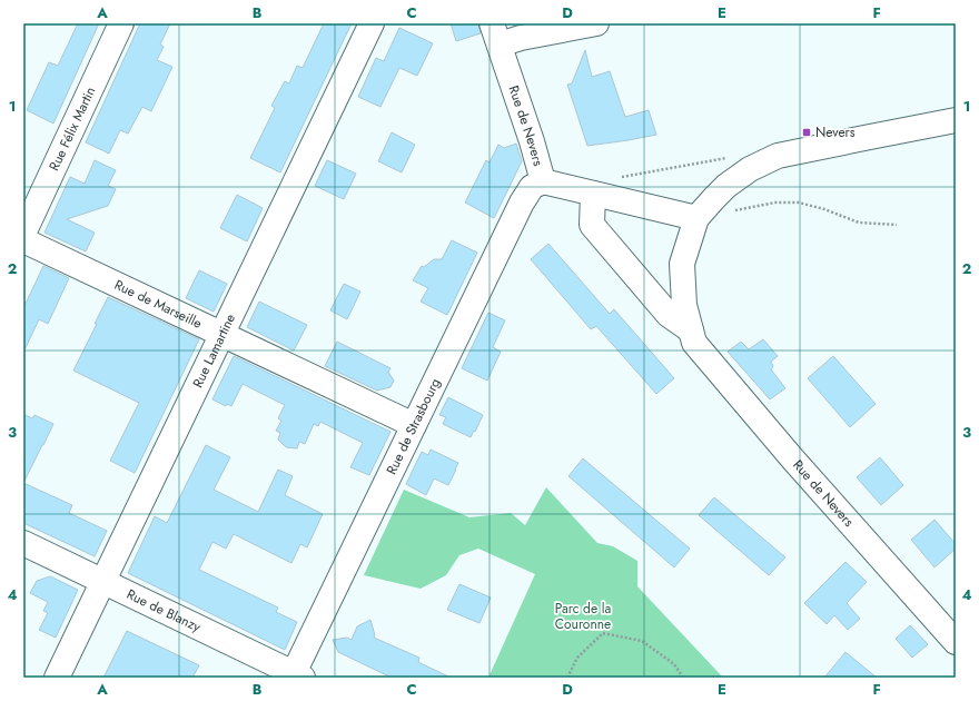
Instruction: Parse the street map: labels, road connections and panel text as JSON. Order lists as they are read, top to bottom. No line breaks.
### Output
{"streets":{"street":["Rue de Nevers","Rue Félix Martin","Rue de Marseille","Rue Lamartine","Rue de Strasbourg","Rue de Blanzy"]},"crossings":[["Rue de Nevers","Rue de Strasbourg"],["Rue de Marseille","Rue Lamartine"],["Rue de Marseille","Rue de Strasbourg"],["Rue Lamartine","Rue de Blanzy"],["Rue de Strasbourg","Rue de Blanzy"]],"parks":["Parc de la Couronne"],"places":{"transit":["Nevers"]},"grid":{"columns":["A","B","C","D","E","F"],"rows":["1","2","3","4"]}}
